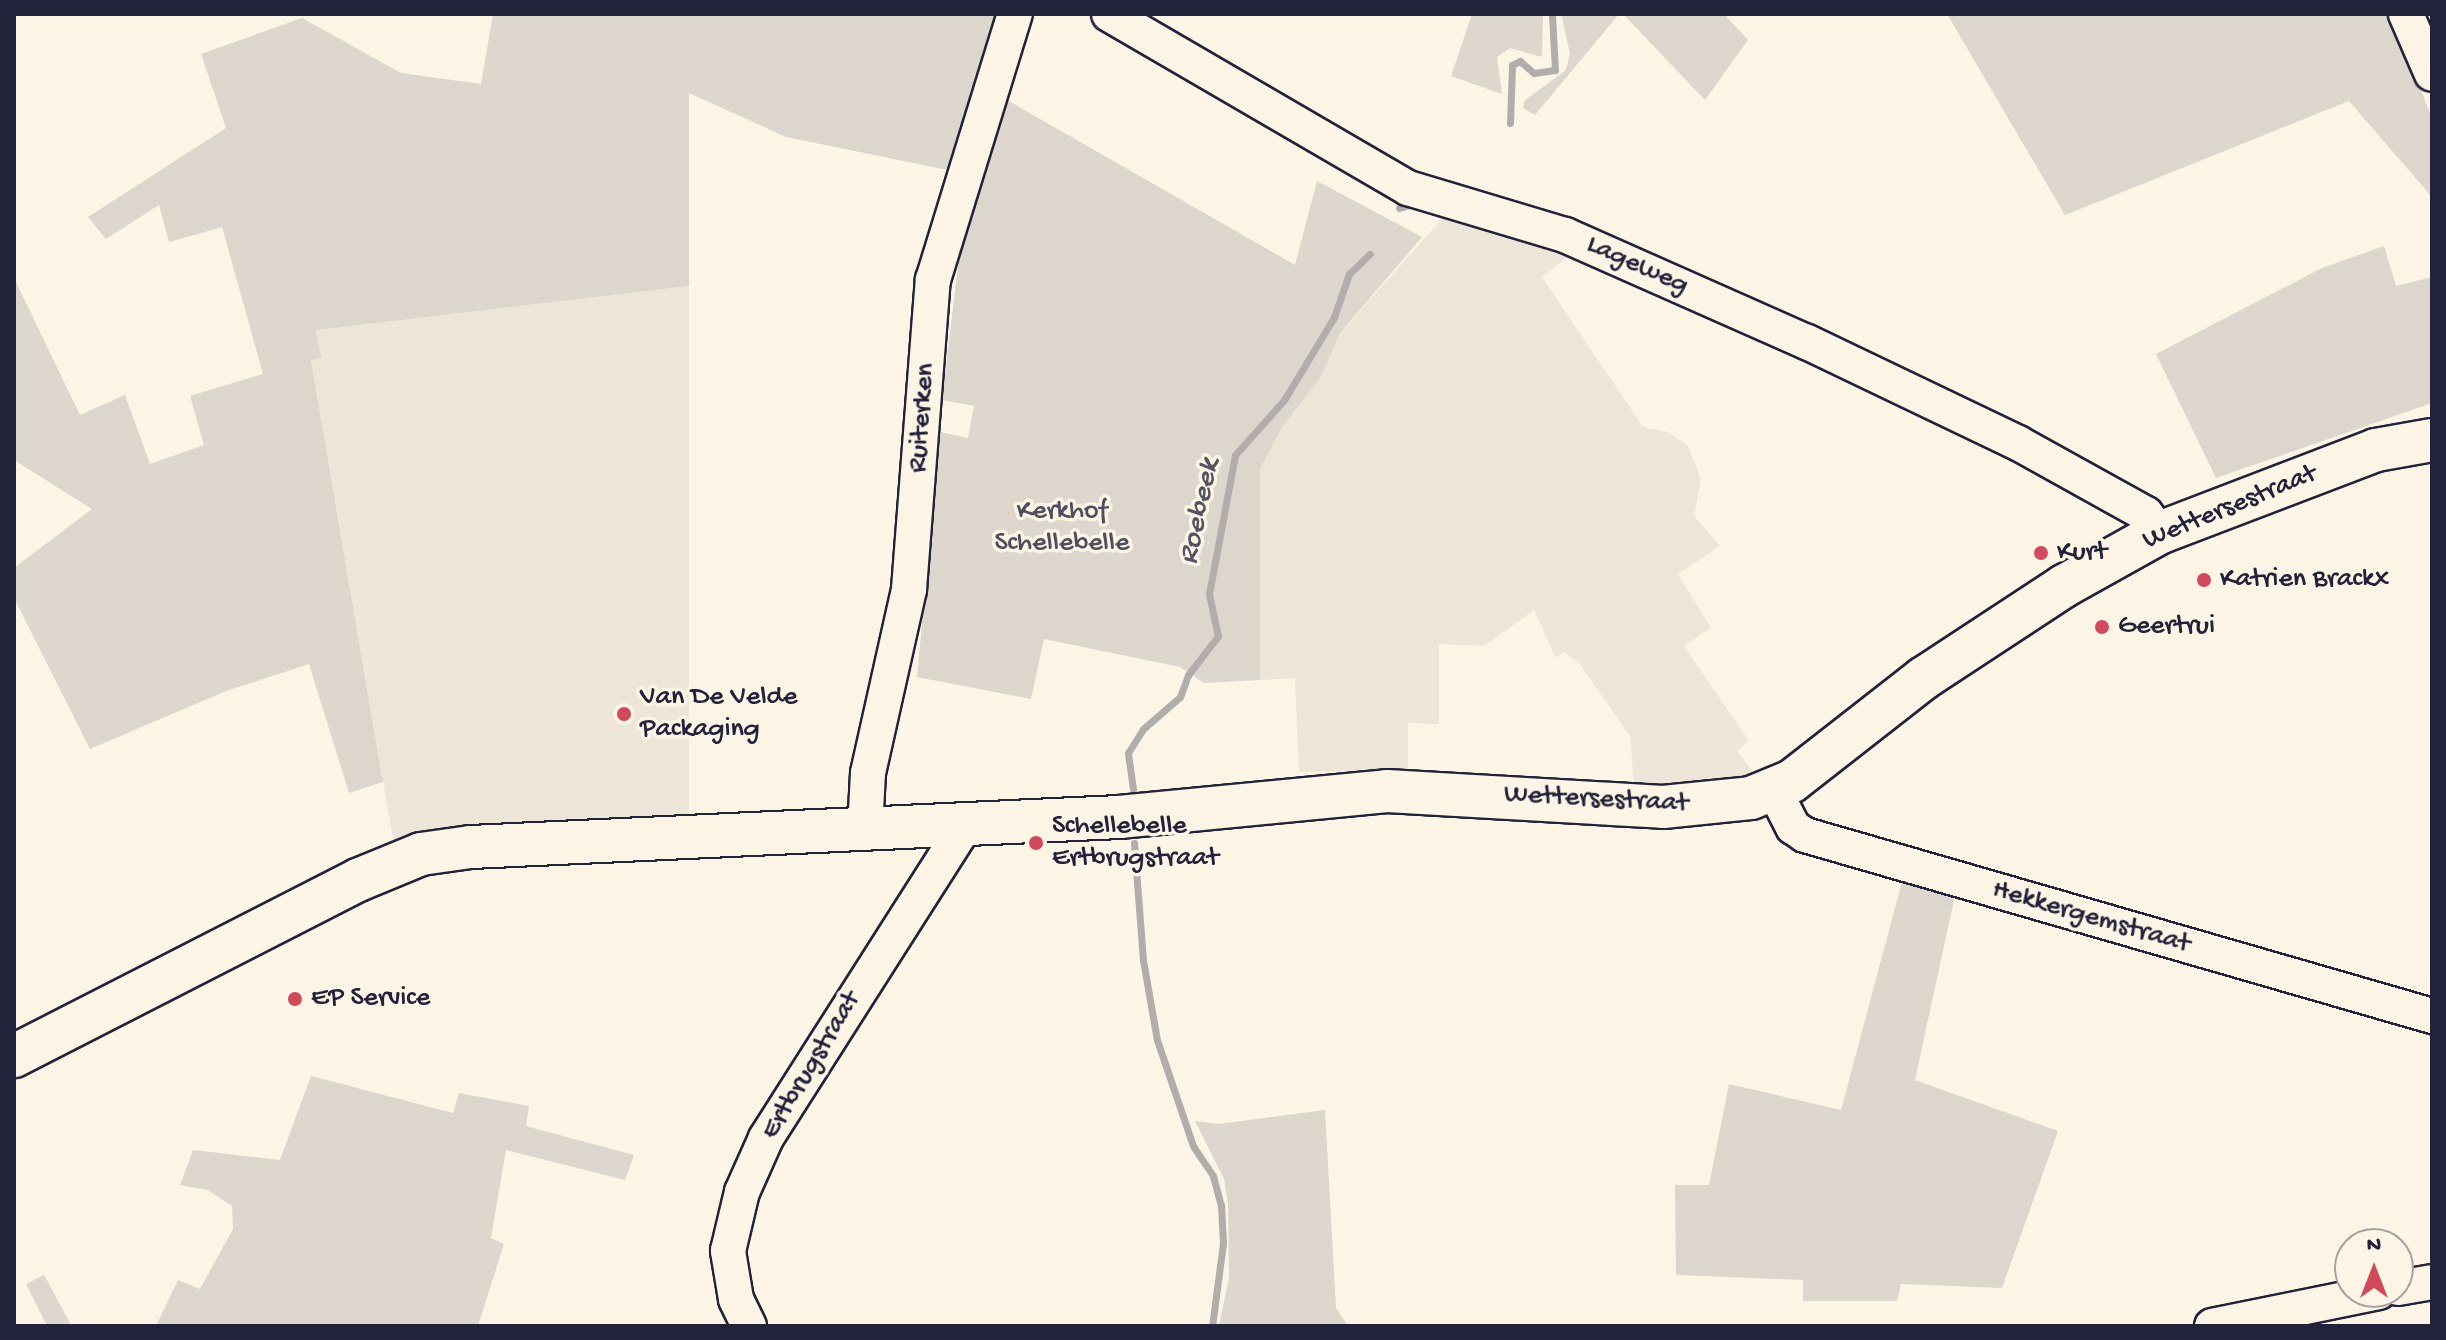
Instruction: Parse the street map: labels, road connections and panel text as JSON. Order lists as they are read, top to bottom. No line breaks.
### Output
{"streets":{"main road":["Wettersestraat"],"street":["Lageweg","Ruiterken","Hekkergemstraat","Ertbrugstraat"]},"crossings":[["Lageweg","Wettersestraat"],["Ruiterken","Wettersestraat"],["Wettersestraat","Hekkergemstraat"],["Wettersestraat","Ertbrugstraat"]],"water":["Roebeek"],"parks":["Kerkhof Schellebelle"],"places":["Kurt","Katrien Brackx","Geertrui","Van De Velde Packaging","Schellebelle Ertbrugstraat","EP Service"],"north":"top"}
